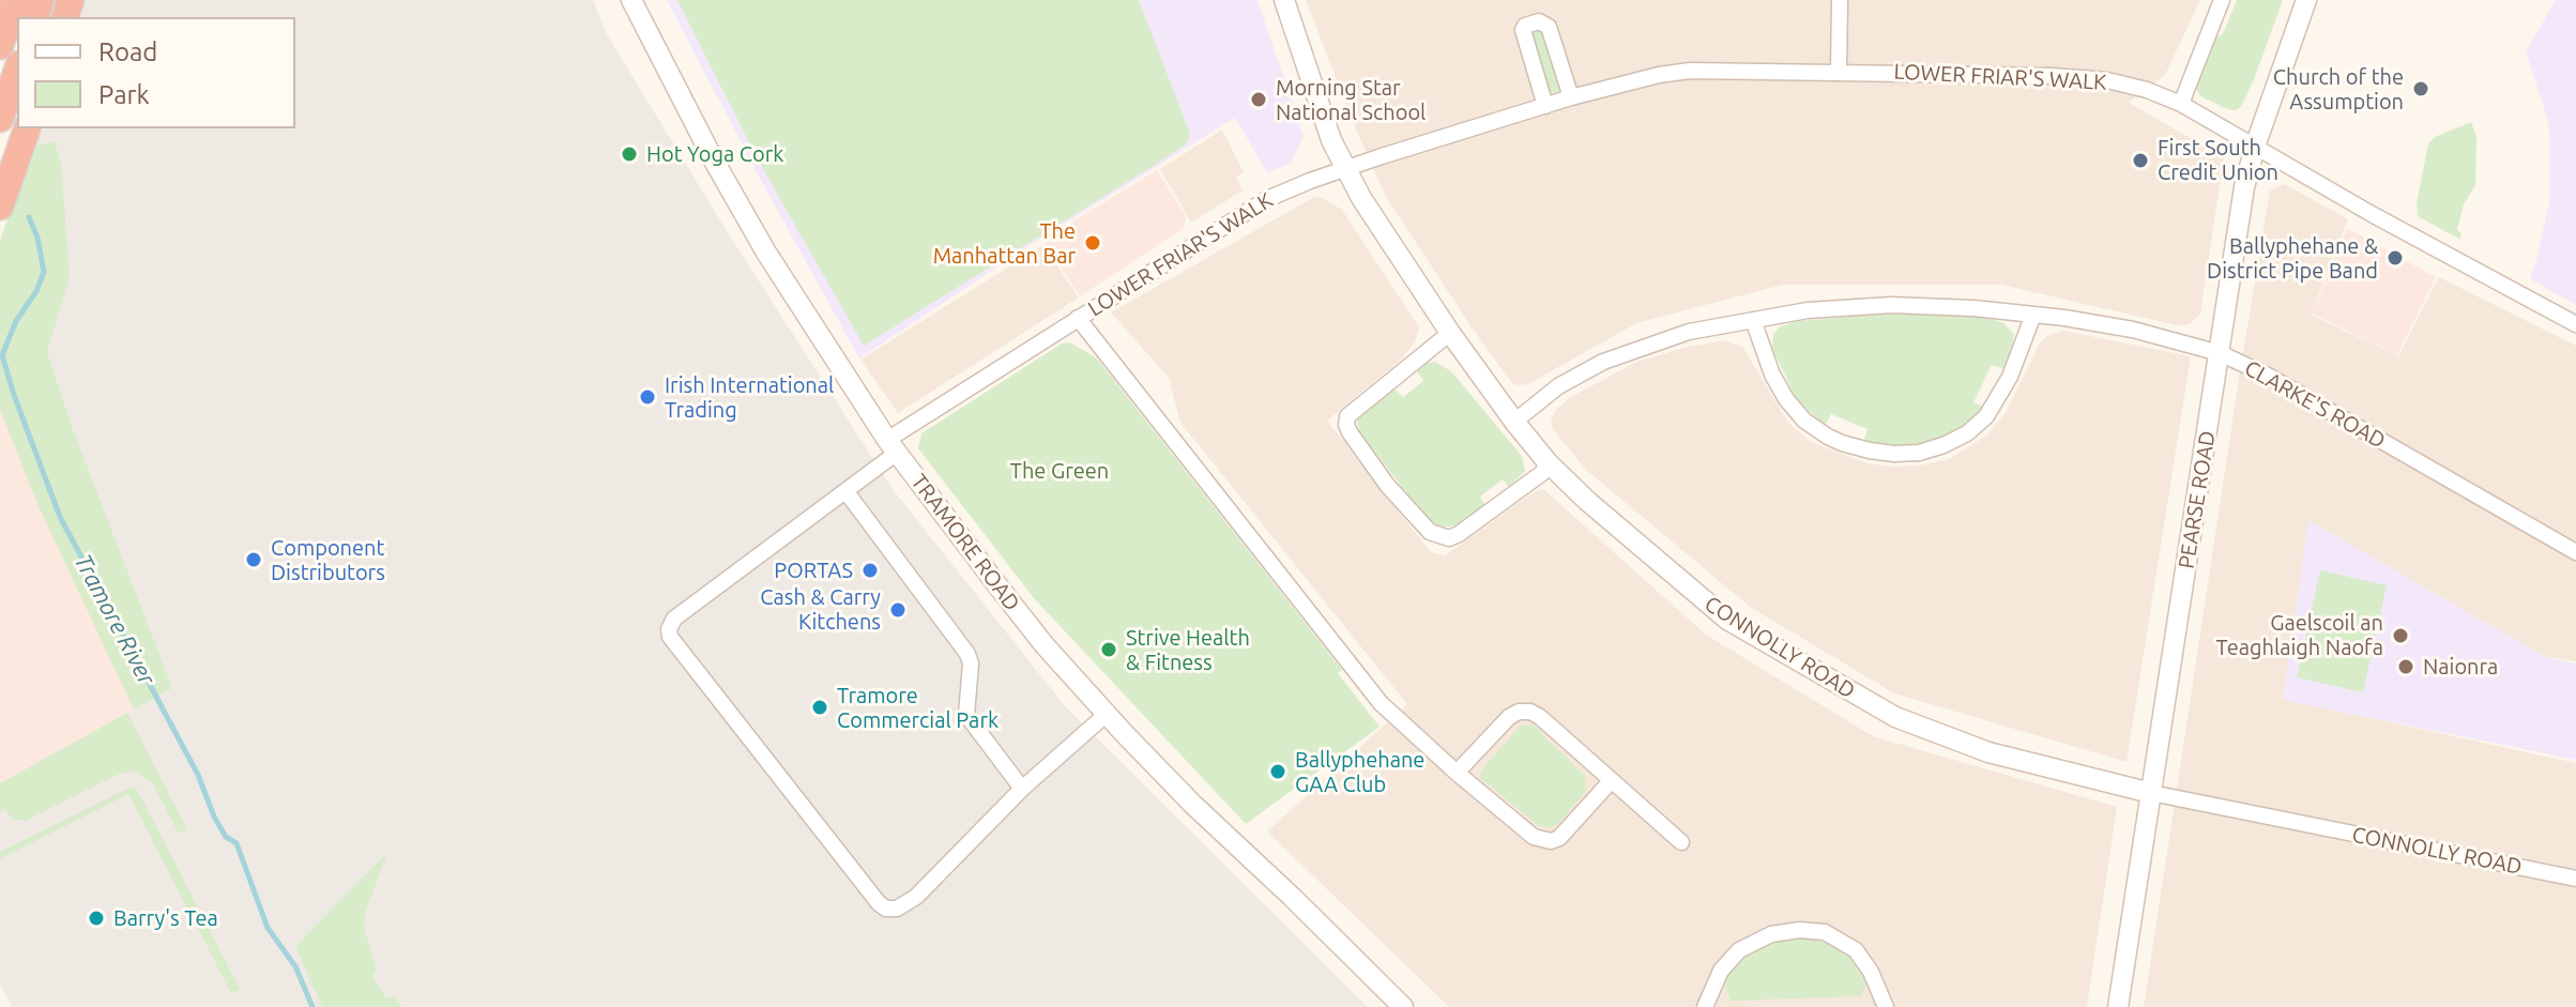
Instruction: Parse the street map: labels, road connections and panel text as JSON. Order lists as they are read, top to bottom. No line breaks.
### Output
{"streets":{"street":["LOWER FRIAR'S WALK","CLARKE'S ROAD","PEARSE ROAD","TRAMORE ROAD","CONNOLLY ROAD"]},"crossings":[["LOWER FRIAR'S WALK","PEARSE ROAD"],["LOWER FRIAR'S WALK","TRAMORE ROAD"],["LOWER FRIAR'S WALK","CONNOLLY ROAD"],["CLARKE'S ROAD","PEARSE ROAD"],["CLARKE'S ROAD","CONNOLLY ROAD"],["PEARSE ROAD","CONNOLLY ROAD"]],"water":["Tramore River"],"parks":["The Green"],"places":["Church of the Assumption","Morning Star National School","Hot Yoga Cork","First South Credit Union","The Manhattan Bar","Ballyphehane & District Pipe Band","Irish International Trading","Component Distributors","PORTAS","Cash & Carry Kitchens","Gaelscoil an Teaghlaigh Naofa","Strive Health & Fitness","Naionra","Tramore Commercial Park","Ballyphehane GAA Club","Barry's Tea"],"legend":["Road","Park"]}
